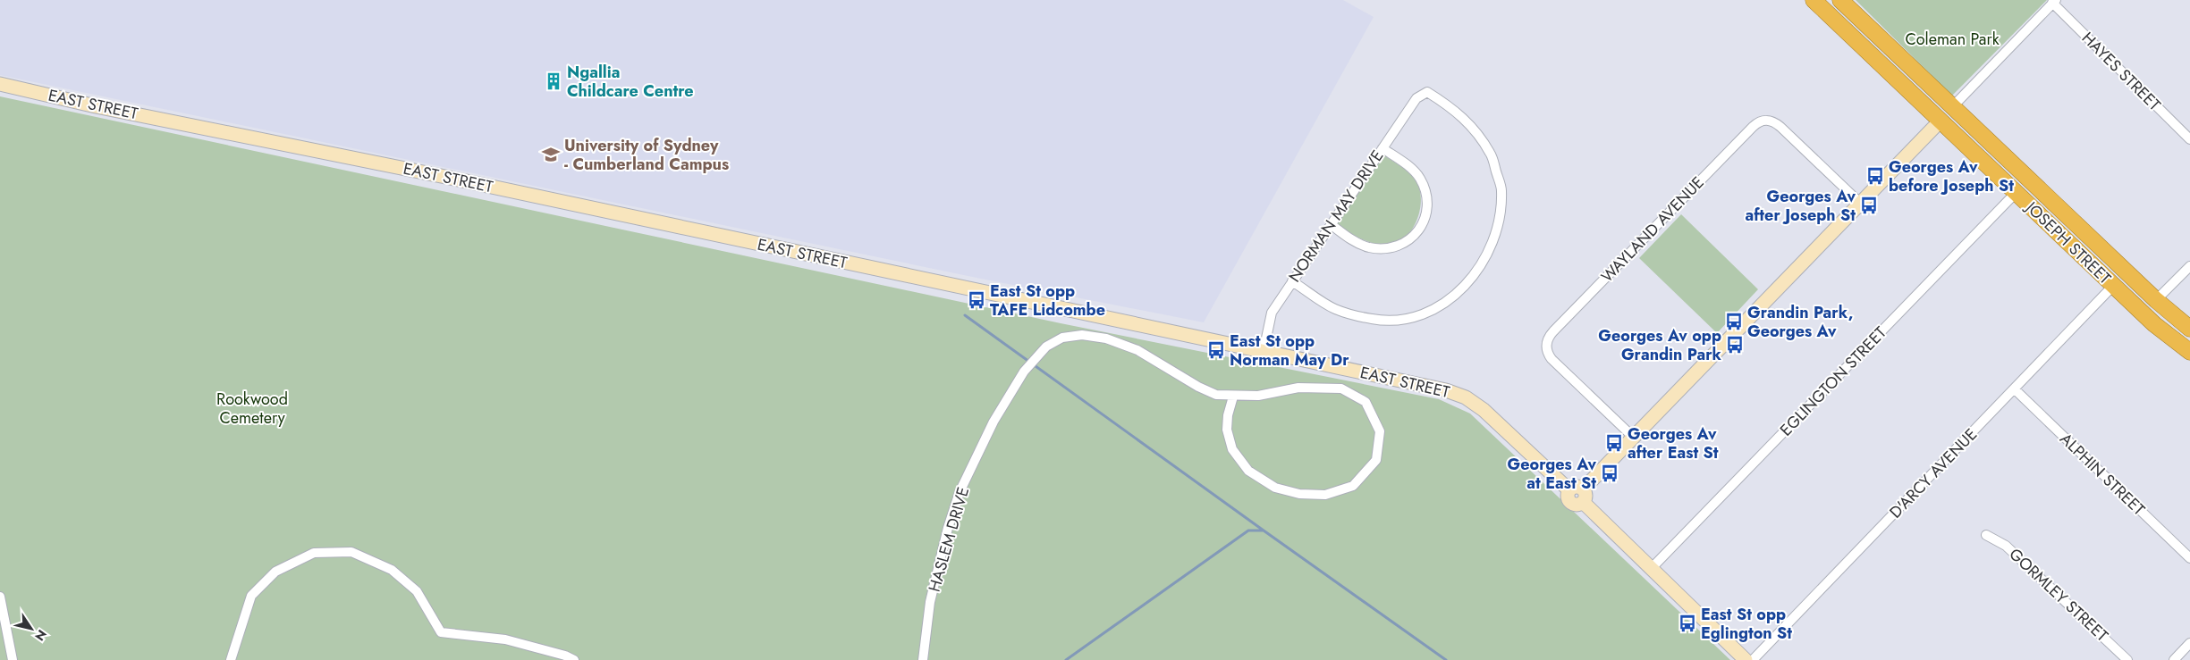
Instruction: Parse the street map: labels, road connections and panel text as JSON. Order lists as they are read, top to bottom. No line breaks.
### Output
{"streets":{"highway":["JOSEPH STREET"],"main road":["EAST STREET"],"street":["HAYES STREET","NORMAN MAY DRIVE","WAYLAND AVENUE","EGLINGTON STREET","D'ARCY AVENUE","ALPHIN STREET","HASLEM DRIVE","GORMLEY STREET"]},"crossings":[["EAST STREET","NORMAN MAY DRIVE"],["EAST STREET","EGLINGTON STREET"],["JOSEPH STREET","EGLINGTON STREET"],["JOSEPH STREET","D'ARCY AVENUE"],["D'ARCY AVENUE","ALPHIN STREET"]],"parks":["Coleman Park","Rookwood Cemetery"],"places":{"building":["Ngallia Childcare Centre"],"school or university":["University of Sydney - Cumberland Campus"],"bus stop":["Georges Av before Joseph St","Georges Av after Joseph St","East St opp TAFE Lidcombe","Grandin Park, Georges Av","Georges Av opp Grandin Park","East St opp Norman May Dr","Georges Av after East St","Georges Av at East St","East St opp Eglington St"]},"north":"bottom right"}
